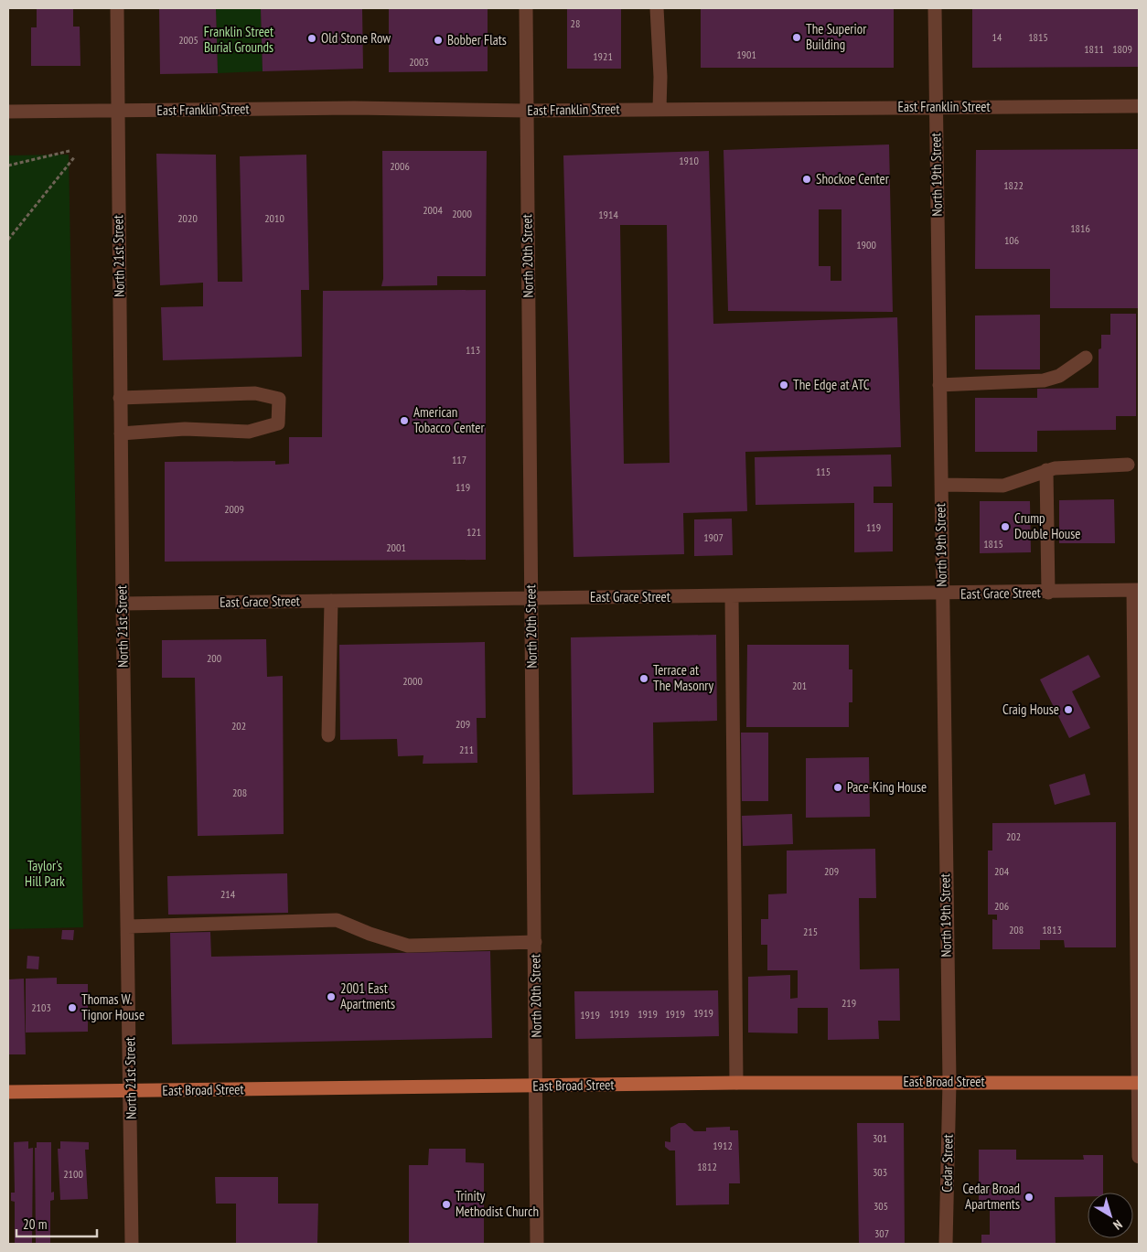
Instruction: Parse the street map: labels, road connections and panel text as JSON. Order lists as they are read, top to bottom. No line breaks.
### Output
{"streets":{"main road":["East Broad Street"],"street":["East Franklin Street","North 19th Street","North 21st Street","North 20th Street","East Grace Street","Cedar Street"]},"crossings":[["East Franklin Street","North 19th Street"],["East Franklin Street","North 21st Street"],["East Franklin Street","North 20th Street"],["North 19th Street","East Grace Street"],["North 19th Street","East Broad Street"],["North 19th Street","Cedar Street"],["North 21st Street","East Grace Street"],["North 21st Street","East Broad Street"],["North 20th Street","East Grace Street"],["North 20th Street","East Broad Street"],["East Broad Street","Cedar Street"]],"parks":["Franklin Street Burial Grounds","Taylor's Hill Park"],"places":["The Superior Building","Old Stone Row","Bobber Flats","Shockoe Center","The Edge at ATC","American Tobacco Center","Crump Double House","Terrace at The Masonry","Craig House","Pace-King House","2001 East Apartments","Thomas W. Tignor House","Cedar Broad Apartments","Trinity Methodist Church"],"house_numbers":["28","14","1815","2005","1811","1809","1901","1921","2003","1910","2006","1822","2004","2000","1914","2020","2010","1816","106","1900","113","117","115","119","2009","119","121","1907","1815","2001","200","2000","201","209","202","211","208","202","209","204","214","206","208","1813","215","219","2103","1919","1919","1919","1919","1919","301","1912","1812","303","2100","305","307"],"scale_bar":"20 m","north":"bottom right"}
